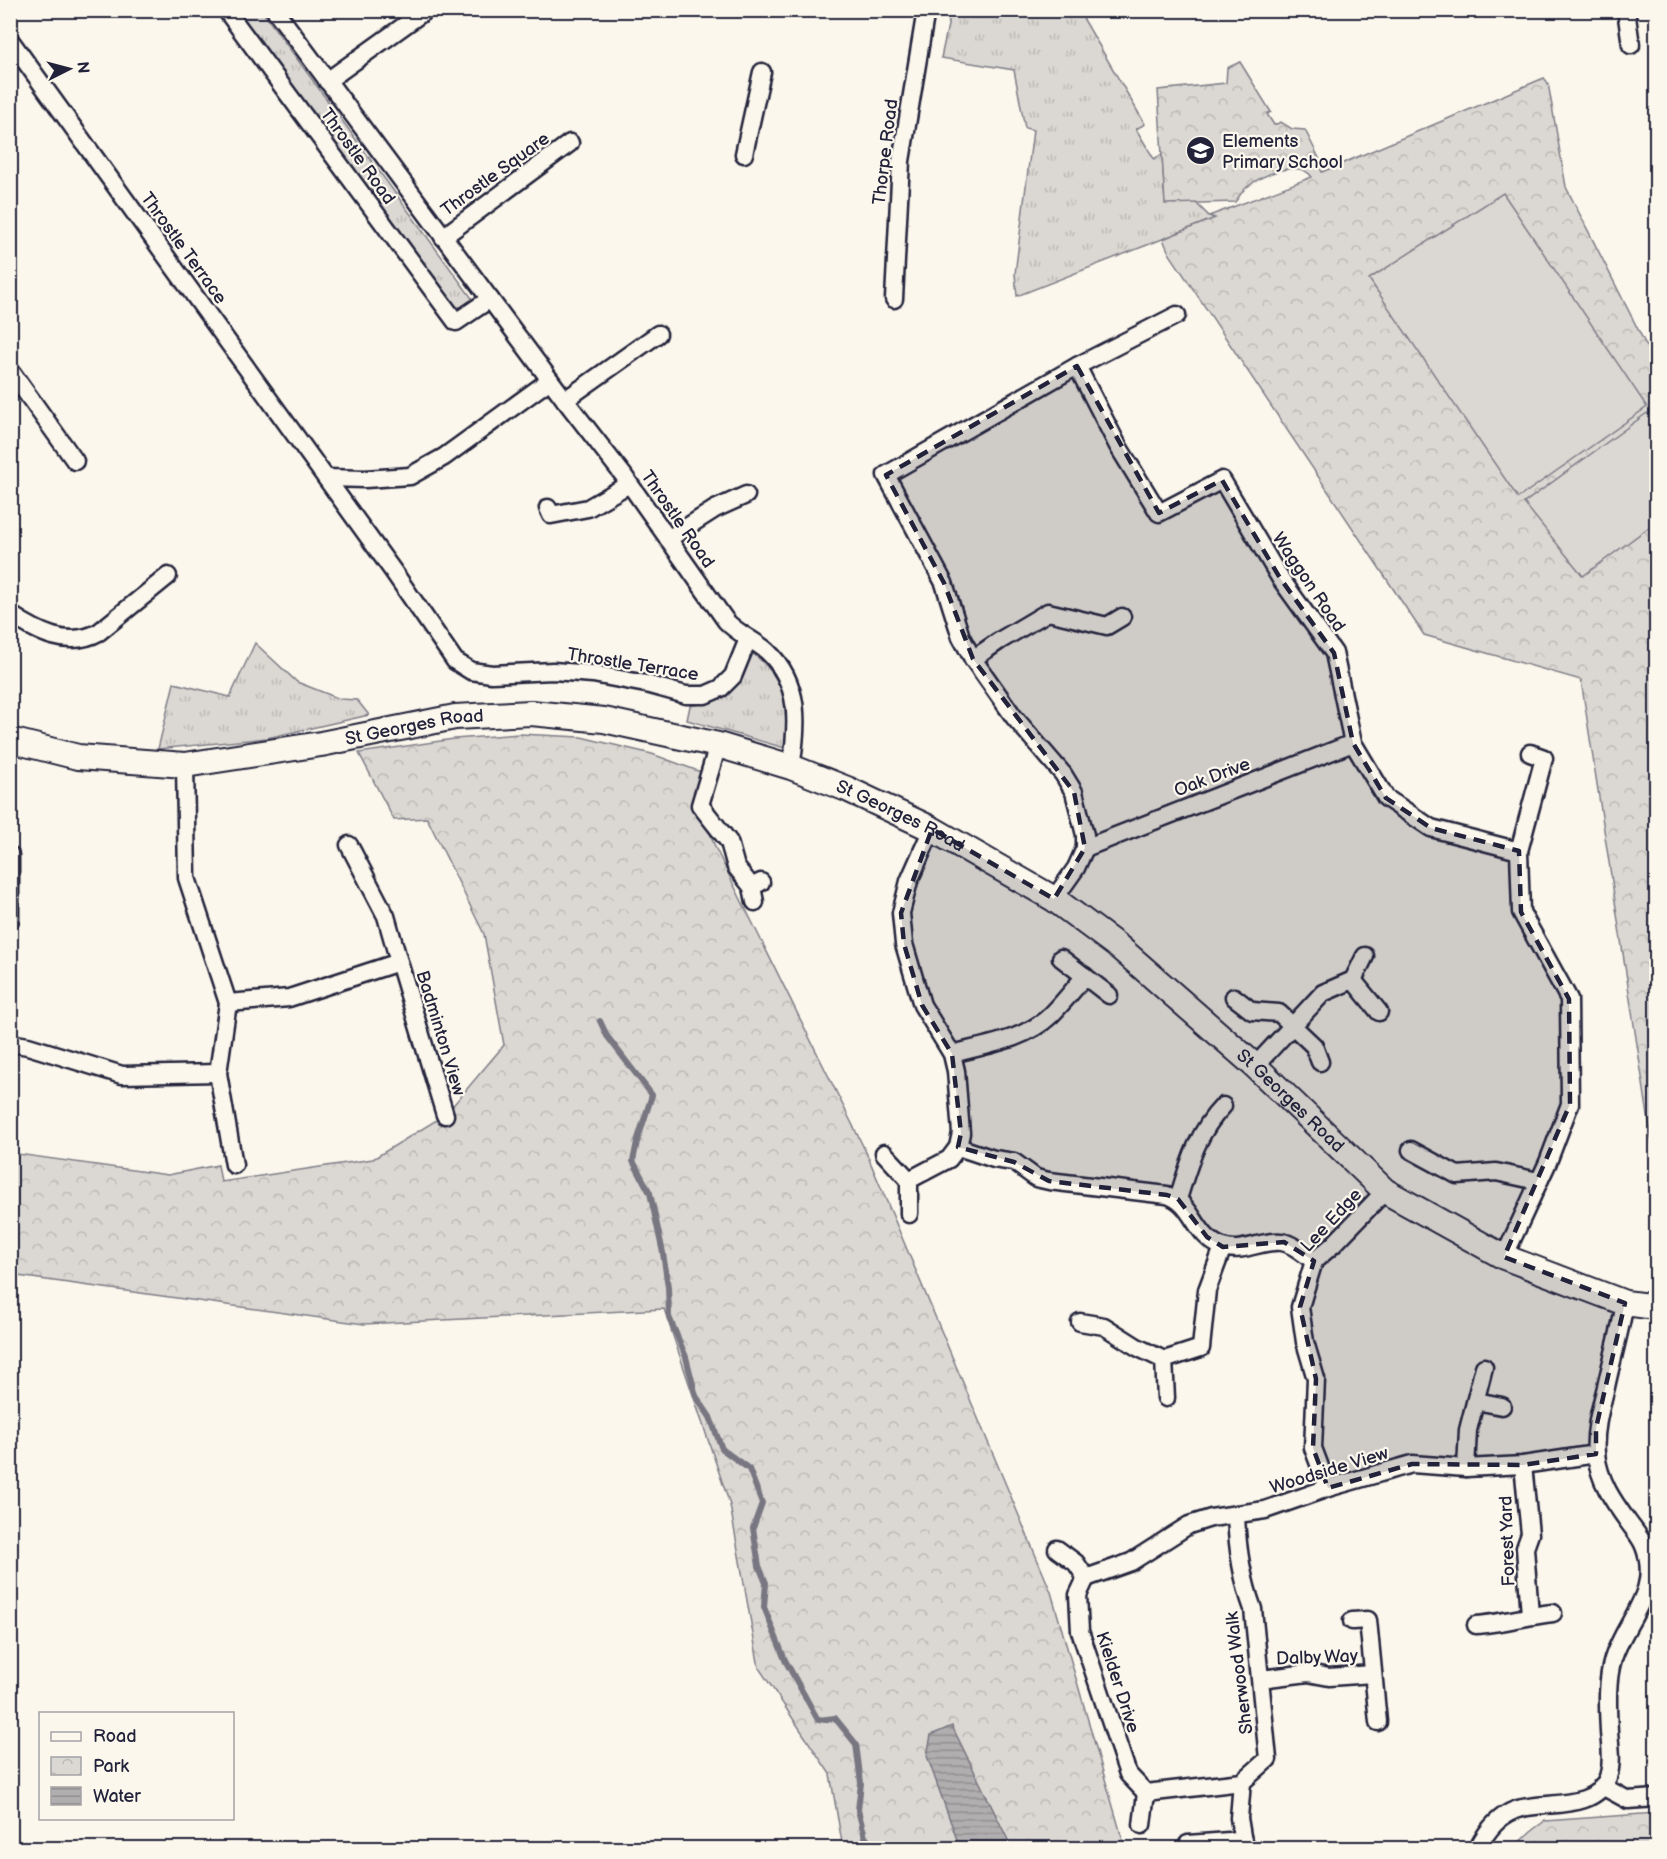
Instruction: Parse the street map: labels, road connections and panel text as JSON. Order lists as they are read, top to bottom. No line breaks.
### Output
{"streets":{"street":["Thorpe Road","Throstle Road","Throstle Square","Throstle Terrace","Waggon Road","St Georges Road","Oak Drive","Badminton View","Lee Edge","Woodside View","Forest Yard","Dalby Way","Sherwood Walk","Kielder Drive"]},"crossings":[["Throstle Road","Throstle Square"],["Throstle Road","Throstle Terrace"],["Throstle Road","St Georges Road"],["Waggon Road","Oak Drive"],["St Georges Road","Lee Edge"],["Lee Edge","Woodside View"],["Woodside View","Forest Yard"],["Woodside View","Sherwood Walk"],["Woodside View","Kielder Drive"],["Dalby Way","Sherwood Walk"]],"places":{"school or university":["Elements Primary School"]},"legend":["Road","Park","Water"],"north":"right"}
